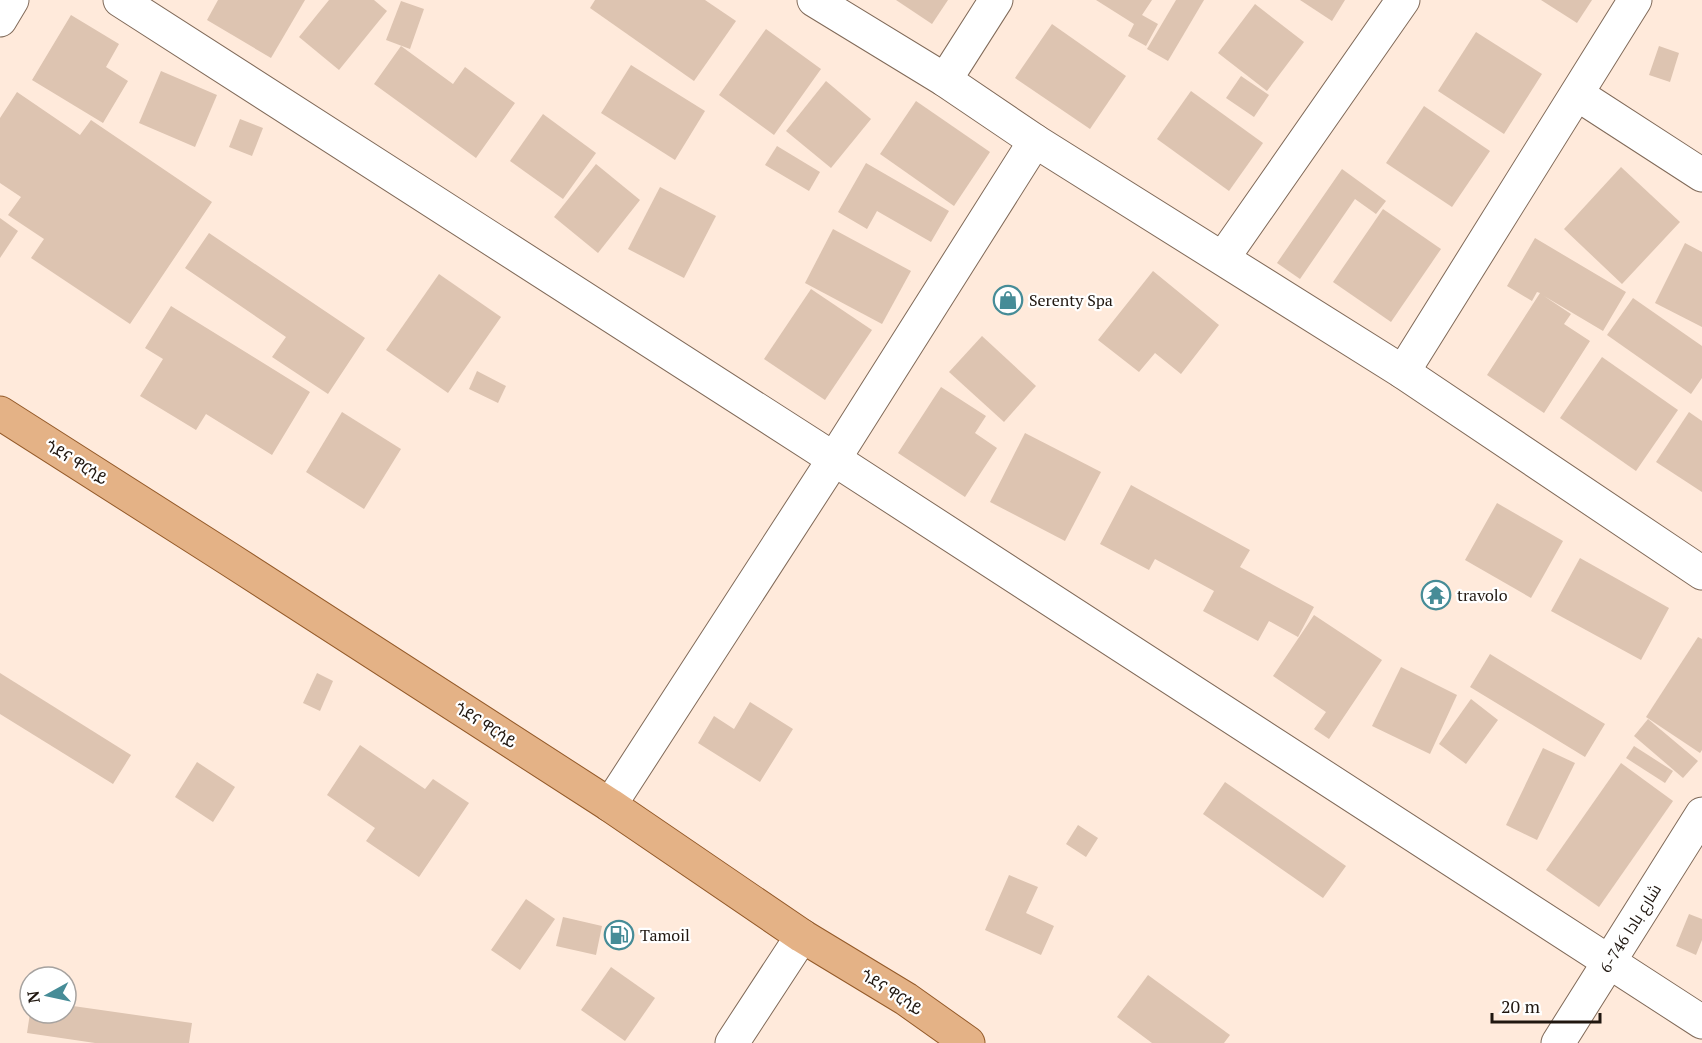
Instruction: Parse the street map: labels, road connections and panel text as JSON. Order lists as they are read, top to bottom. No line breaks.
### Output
{"streets":{"main road":["ጎደና ዋርሳይ"],"street":["شارع بادا 746-6"]},"places":{"shop":["Serenty Spa"],"temple":["travolo"],"fuel station":["Tamoil"]},"scale_bar":"20 m","north":"left"}
